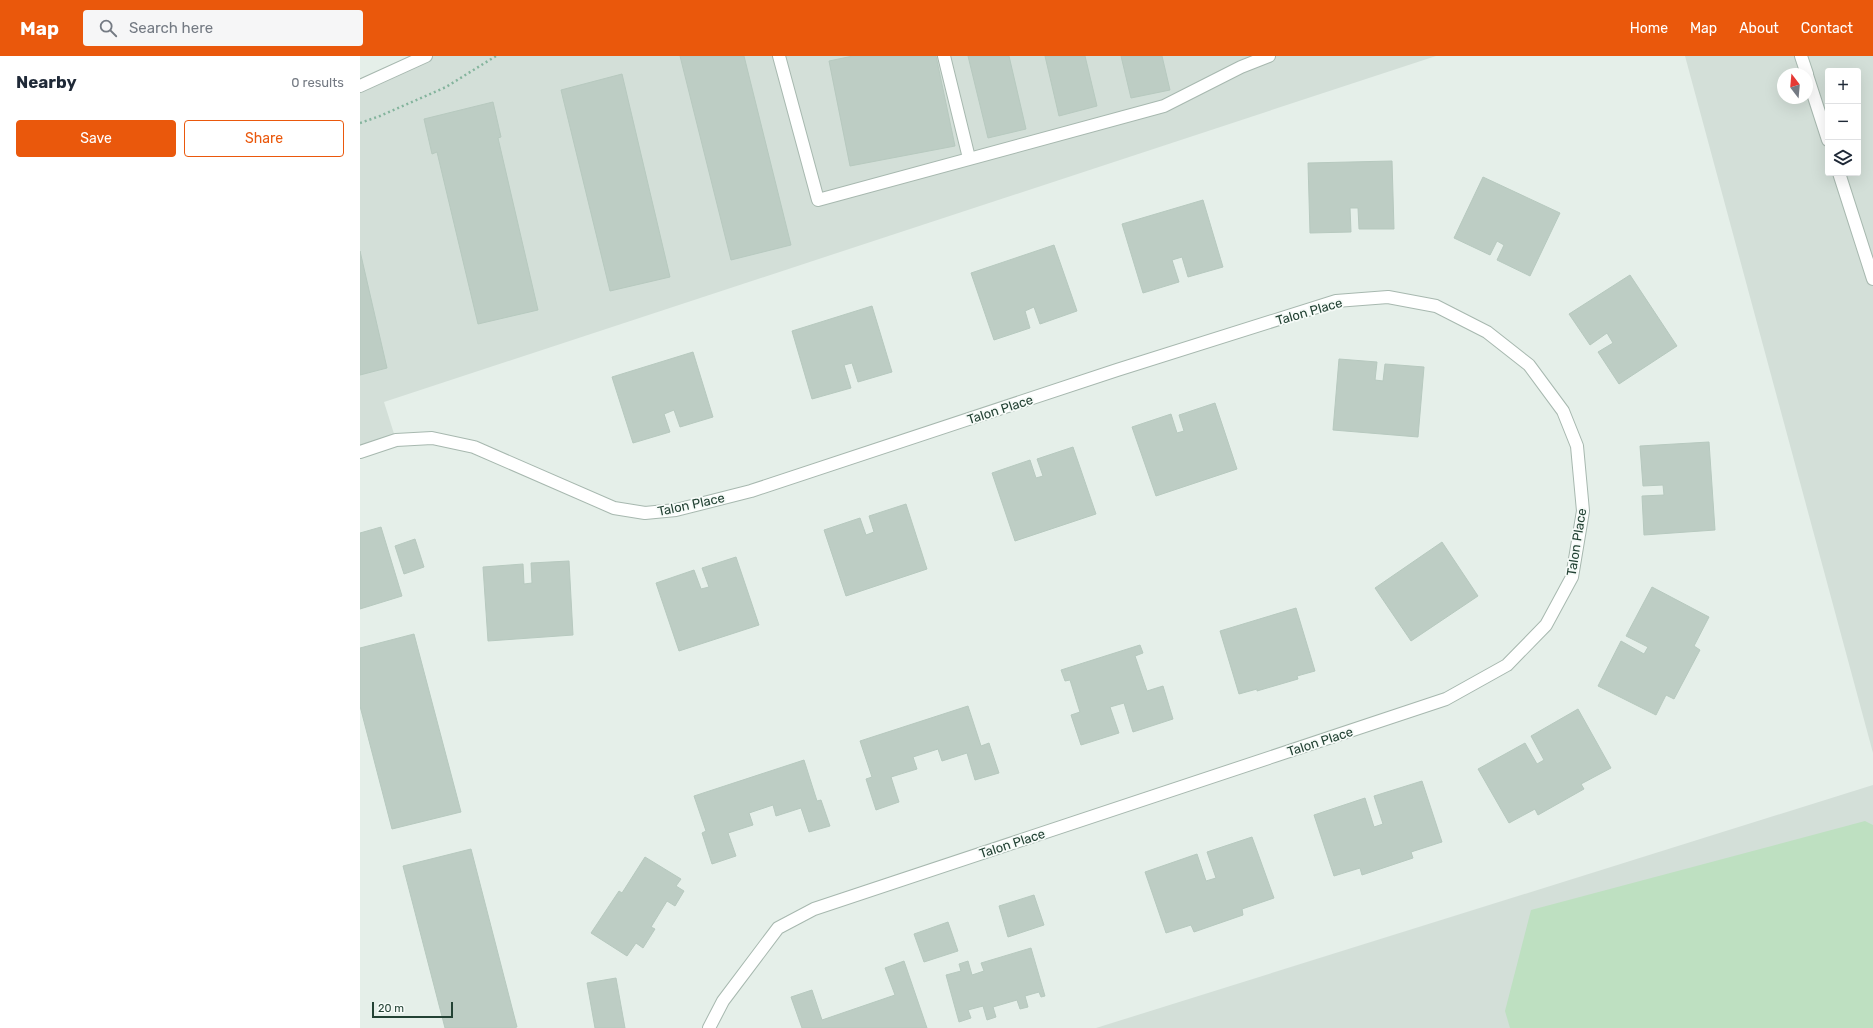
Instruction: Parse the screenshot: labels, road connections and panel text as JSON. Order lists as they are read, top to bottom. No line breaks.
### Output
{"streets":{"street":["Talon Place"]},"scale_bar":"20 m","north":"top","page":{"header":"Map","search":"Search here","nav":["Home","Map","About","Contact"],"heading":["Nearby","0 results"],"map_buttons":["+","−"],"buttons":["Save","Share"],"scale":"20 m"}}
